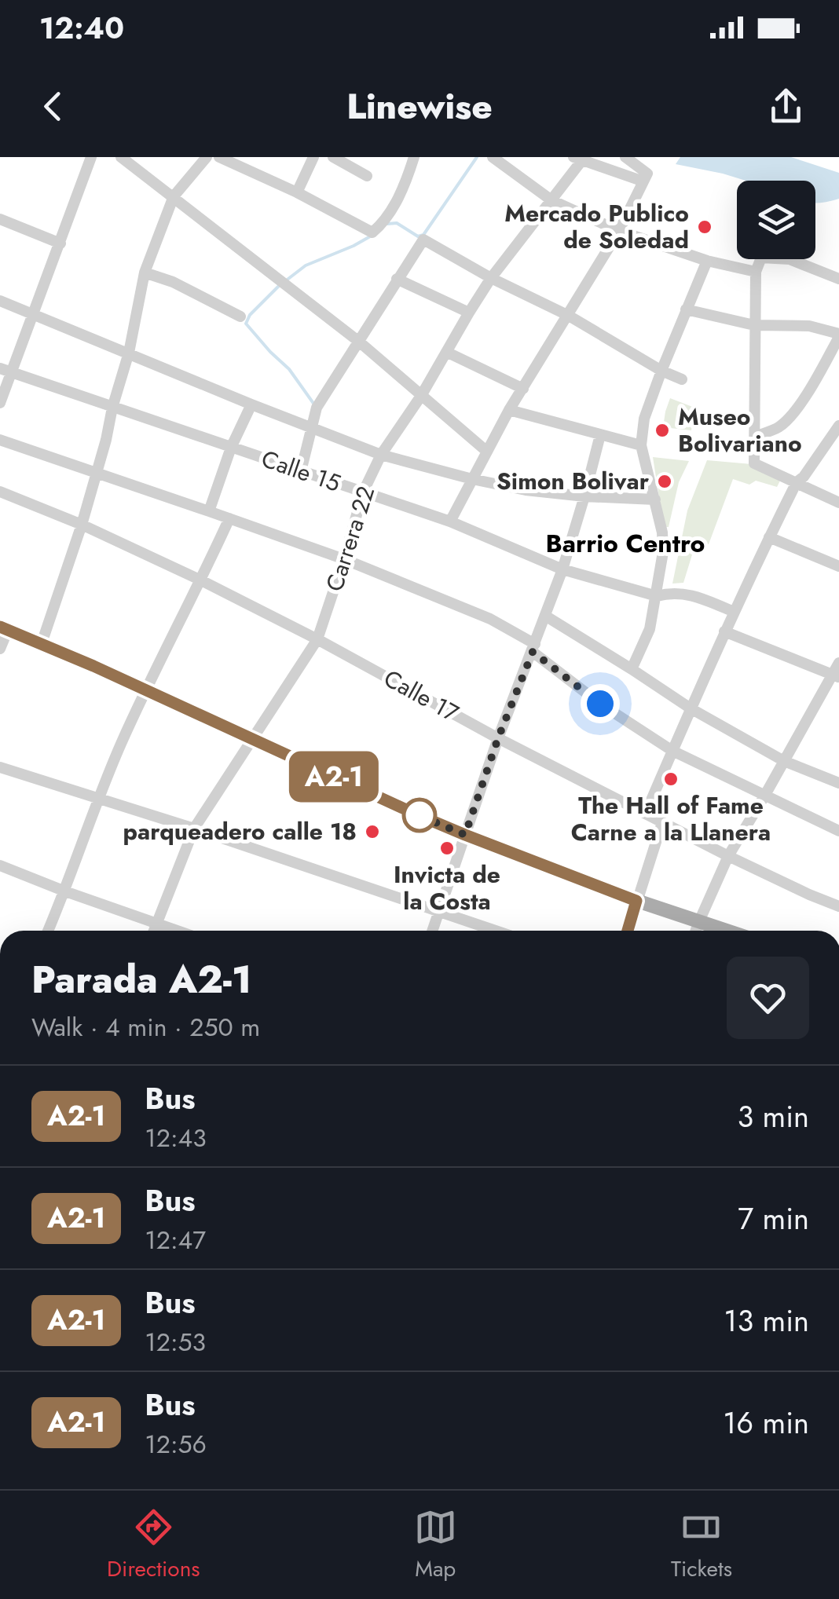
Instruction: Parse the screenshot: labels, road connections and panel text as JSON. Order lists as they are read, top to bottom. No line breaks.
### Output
{"streets":{"street":["Calle 15","Carrera 22","Calle 17"]},"crossings":[["Calle 15","Carrera 22"],["Carrera 22","Calle 17"]],"districts":["Barrio Centro"],"places":["Mercado Publico de Soledad","Museo Bolivariano","Simon Bolivar","The Hall of Fame Carne a la Llanera","parqueadero calle 18","Invicta de la Costa"],"lines":["bus line A2-1"],"page":{"status":"12:40","header":"Linewise","on_map":"A2-1","heading":["Parada A2-1","Walk · 4 min · 250 m"],"list":[{"mark":"A2-1","name":"Bus","note":"12:43","value":"3 min"},{"mark":"A2-1","name":"Bus","note":"12:47","value":"7 min"},{"mark":"A2-1","name":"Bus","note":"12:53","value":"13 min"},{"mark":"A2-1","name":"Bus","note":"12:56","value":"16 min"}],"tabs":["Directions","Map","Tickets"]}}
